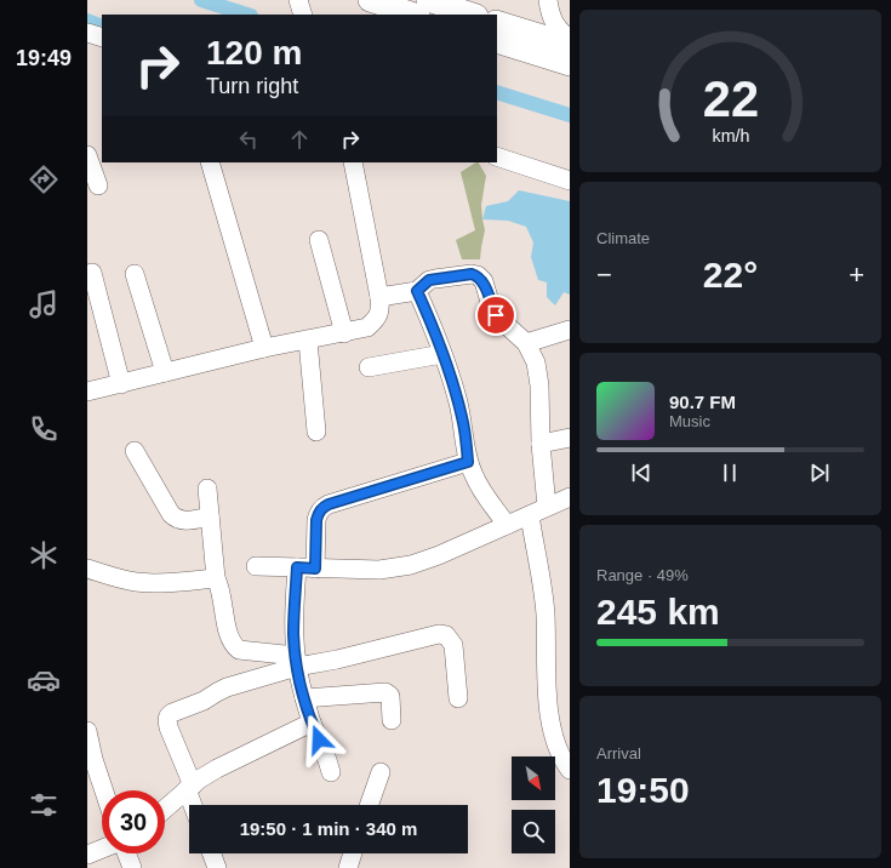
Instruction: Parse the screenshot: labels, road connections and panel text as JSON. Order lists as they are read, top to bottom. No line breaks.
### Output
{"north":"bottom right","page":{"tabs":"19:49","turn":["120 m","Turn right"],"tile":["Climate",["Range · 49%","245 km"],["Arrival","19:50"]],"heat":["−","22°","+"],"song":["90.7 FM","Music"],"limit":"30","trip":"19:50 · 1 min · 340 m","gauge":["22","km/h"]}}
